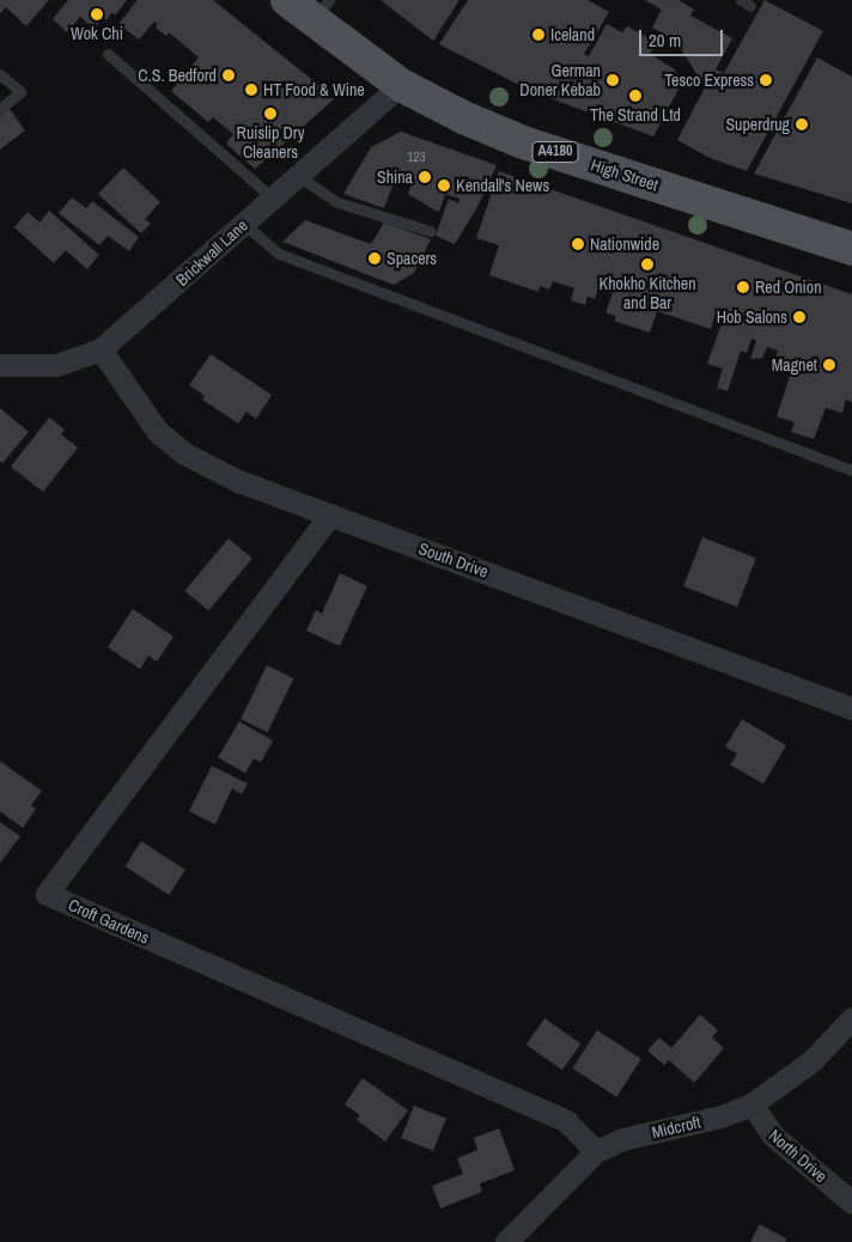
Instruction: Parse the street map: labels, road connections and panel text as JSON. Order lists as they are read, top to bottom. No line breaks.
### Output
{"streets":{"main road":["A4180","High Street"],"street":["Brickwall Lane","South Drive","Croft Gardens","Midcroft","North Drive"]},"crossings":[["High Street","Brickwall Lane"],["Brickwall Lane","South Drive"],["South Drive","Croft Gardens"],["Croft Gardens","Midcroft"],["Midcroft","North Drive"]],"places":["Wok Chi","Iceland","C.S. Bedford","German Doner Kebab","Tesco Express","HT Food & Wine","The Strand Ltd","Ruislip Dry Cleaners","Superdrug","Shina","Kendall's News","Nationwide","Spacers","Khokho Kitchen and Bar","Red Onion","Hob Salons","Magnet"],"house_numbers":["123"],"scale_bar":"20 m"}
